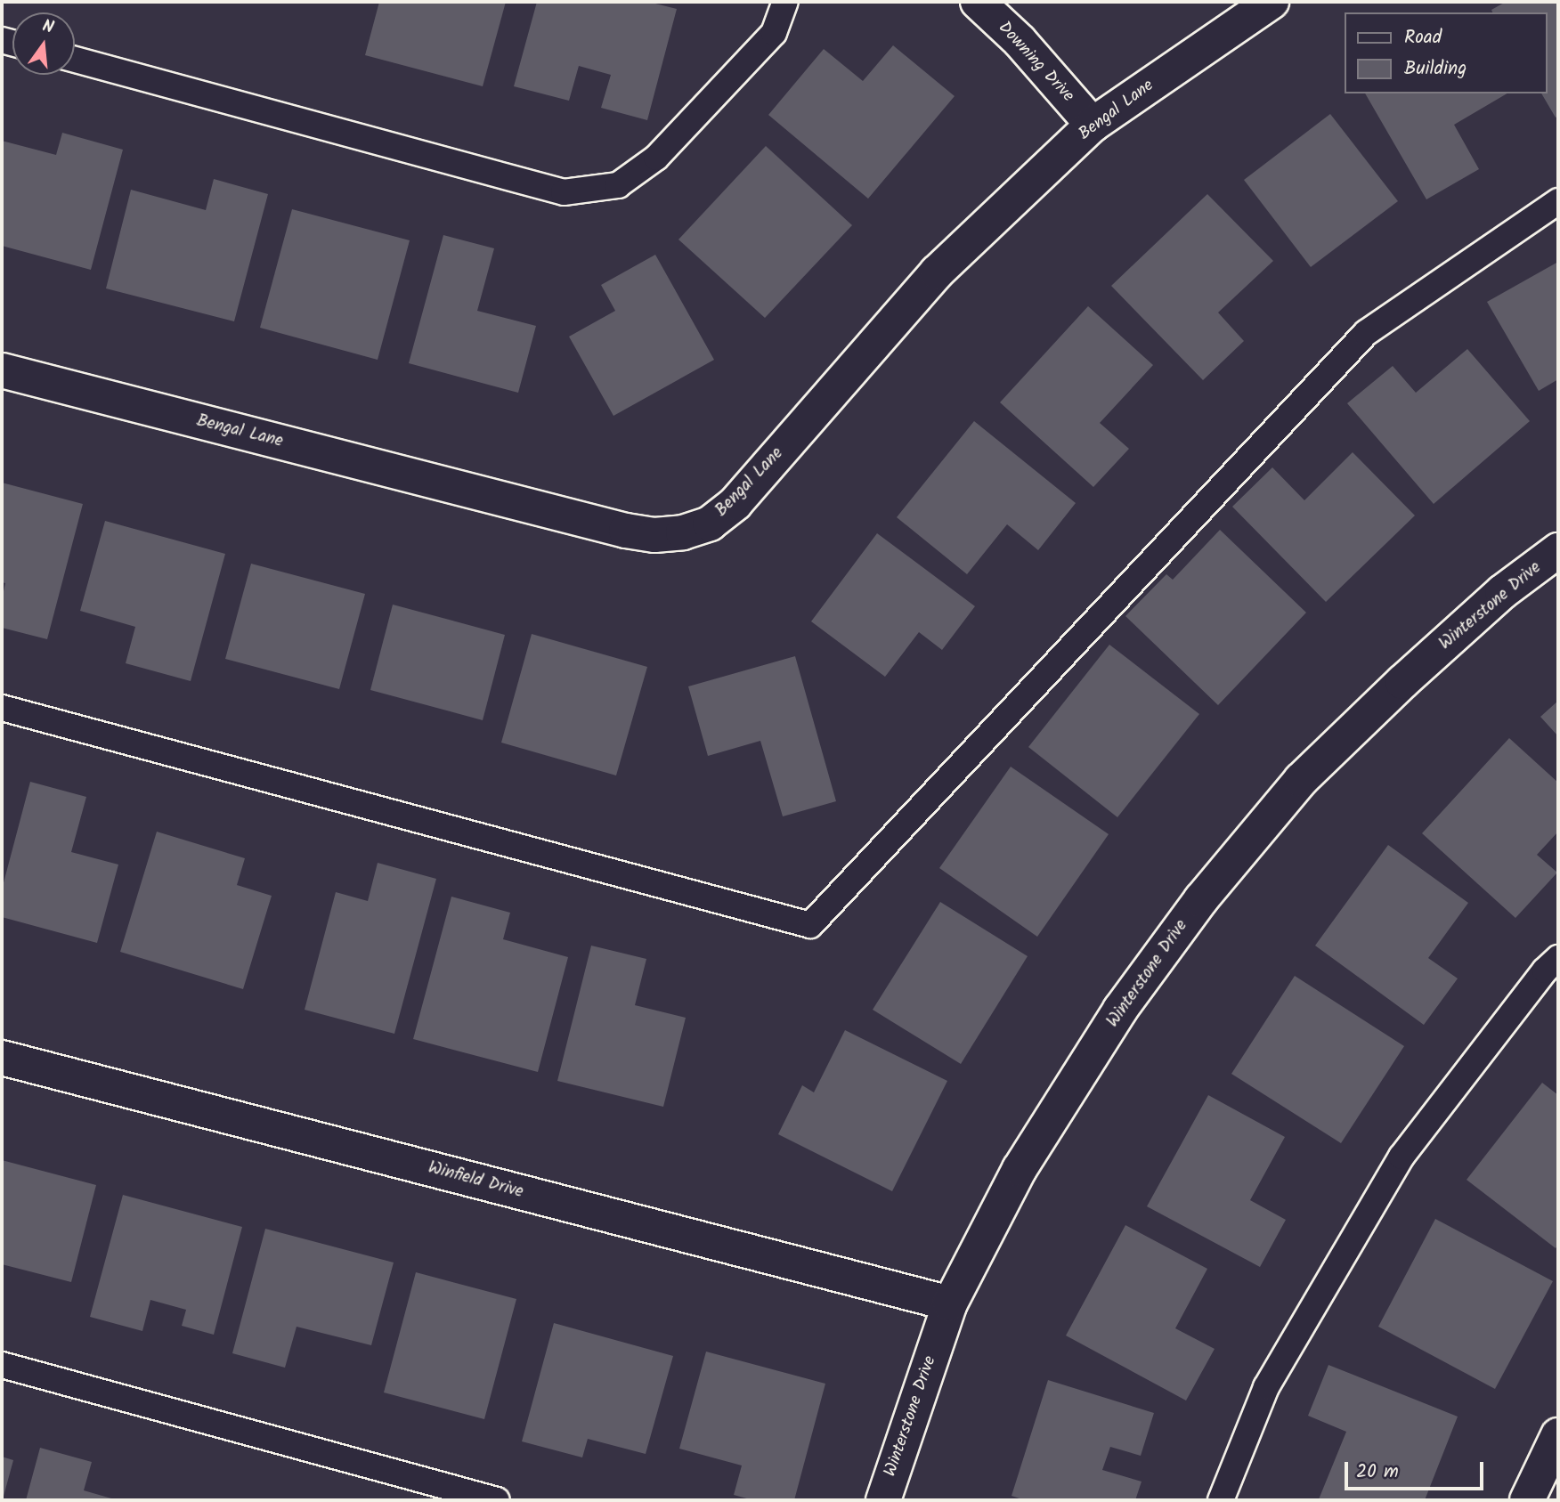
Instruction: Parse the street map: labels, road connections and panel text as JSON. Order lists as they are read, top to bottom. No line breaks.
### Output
{"streets":{"street":["Downing Drive","Bengal Lane","Winterstone Drive","Winfield Drive"]},"crossings":[["Downing Drive","Bengal Lane"],["Winterstone Drive","Winfield Drive"]],"legend":["Road","Building"],"scale_bar":"20 m","north":"top"}
